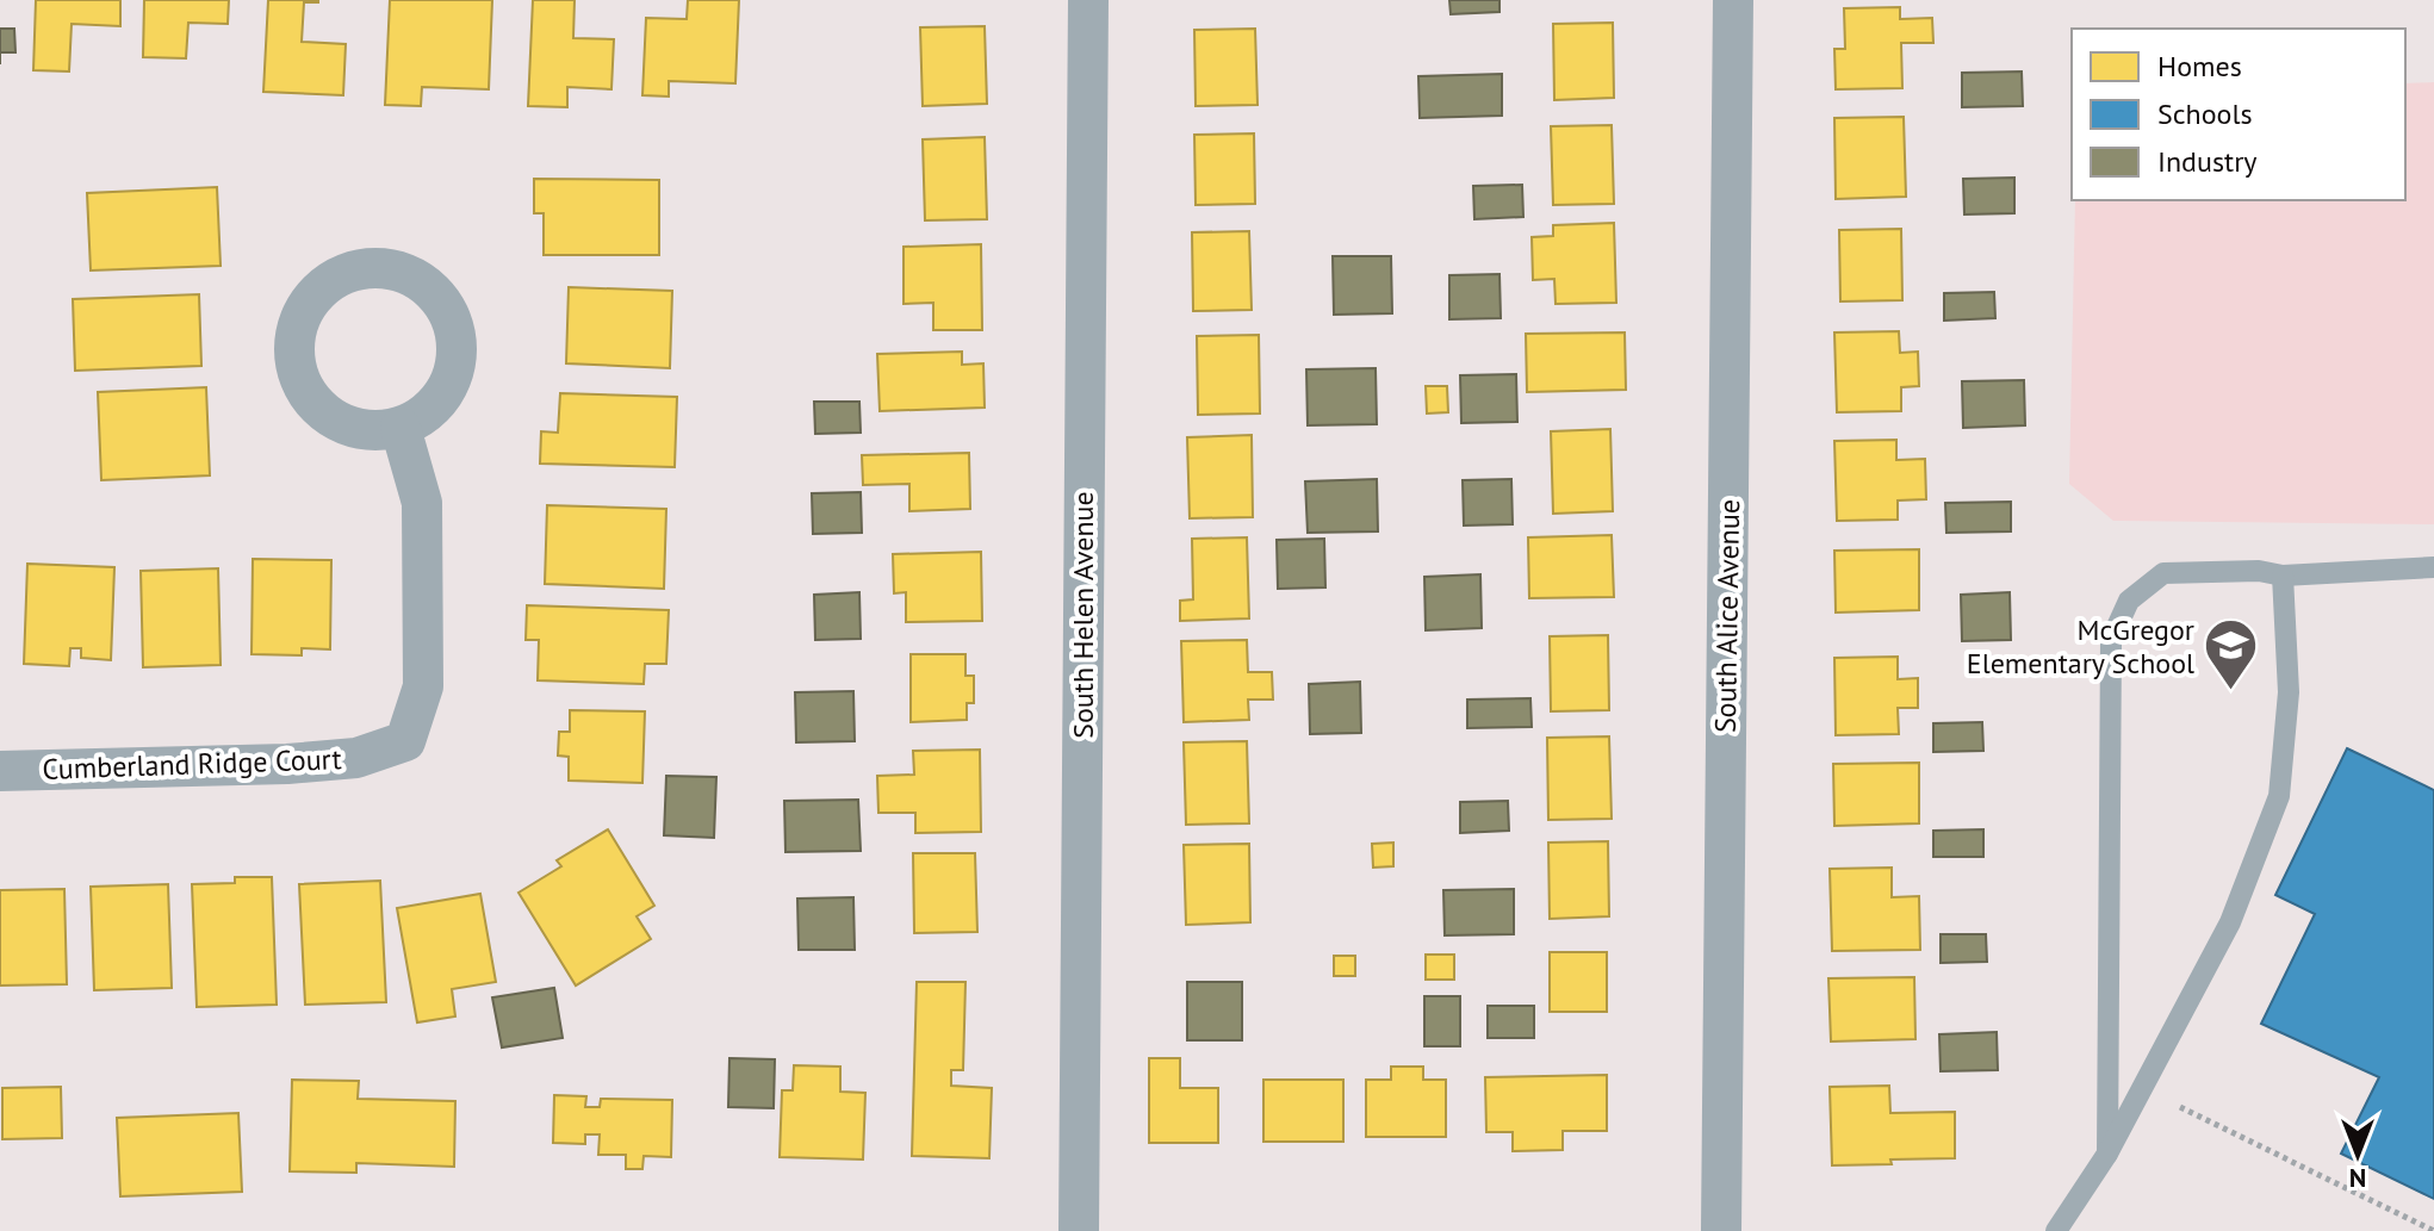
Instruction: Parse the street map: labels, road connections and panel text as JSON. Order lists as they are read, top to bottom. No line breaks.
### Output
{"streets":{"street":["South Helen Avenue","South Alice Avenue","Cumberland Ridge Court"]},"places":{"school or university":["McGregor Elementary School"]},"legend":["Homes","Schools","Industry"],"north":"bottom"}
